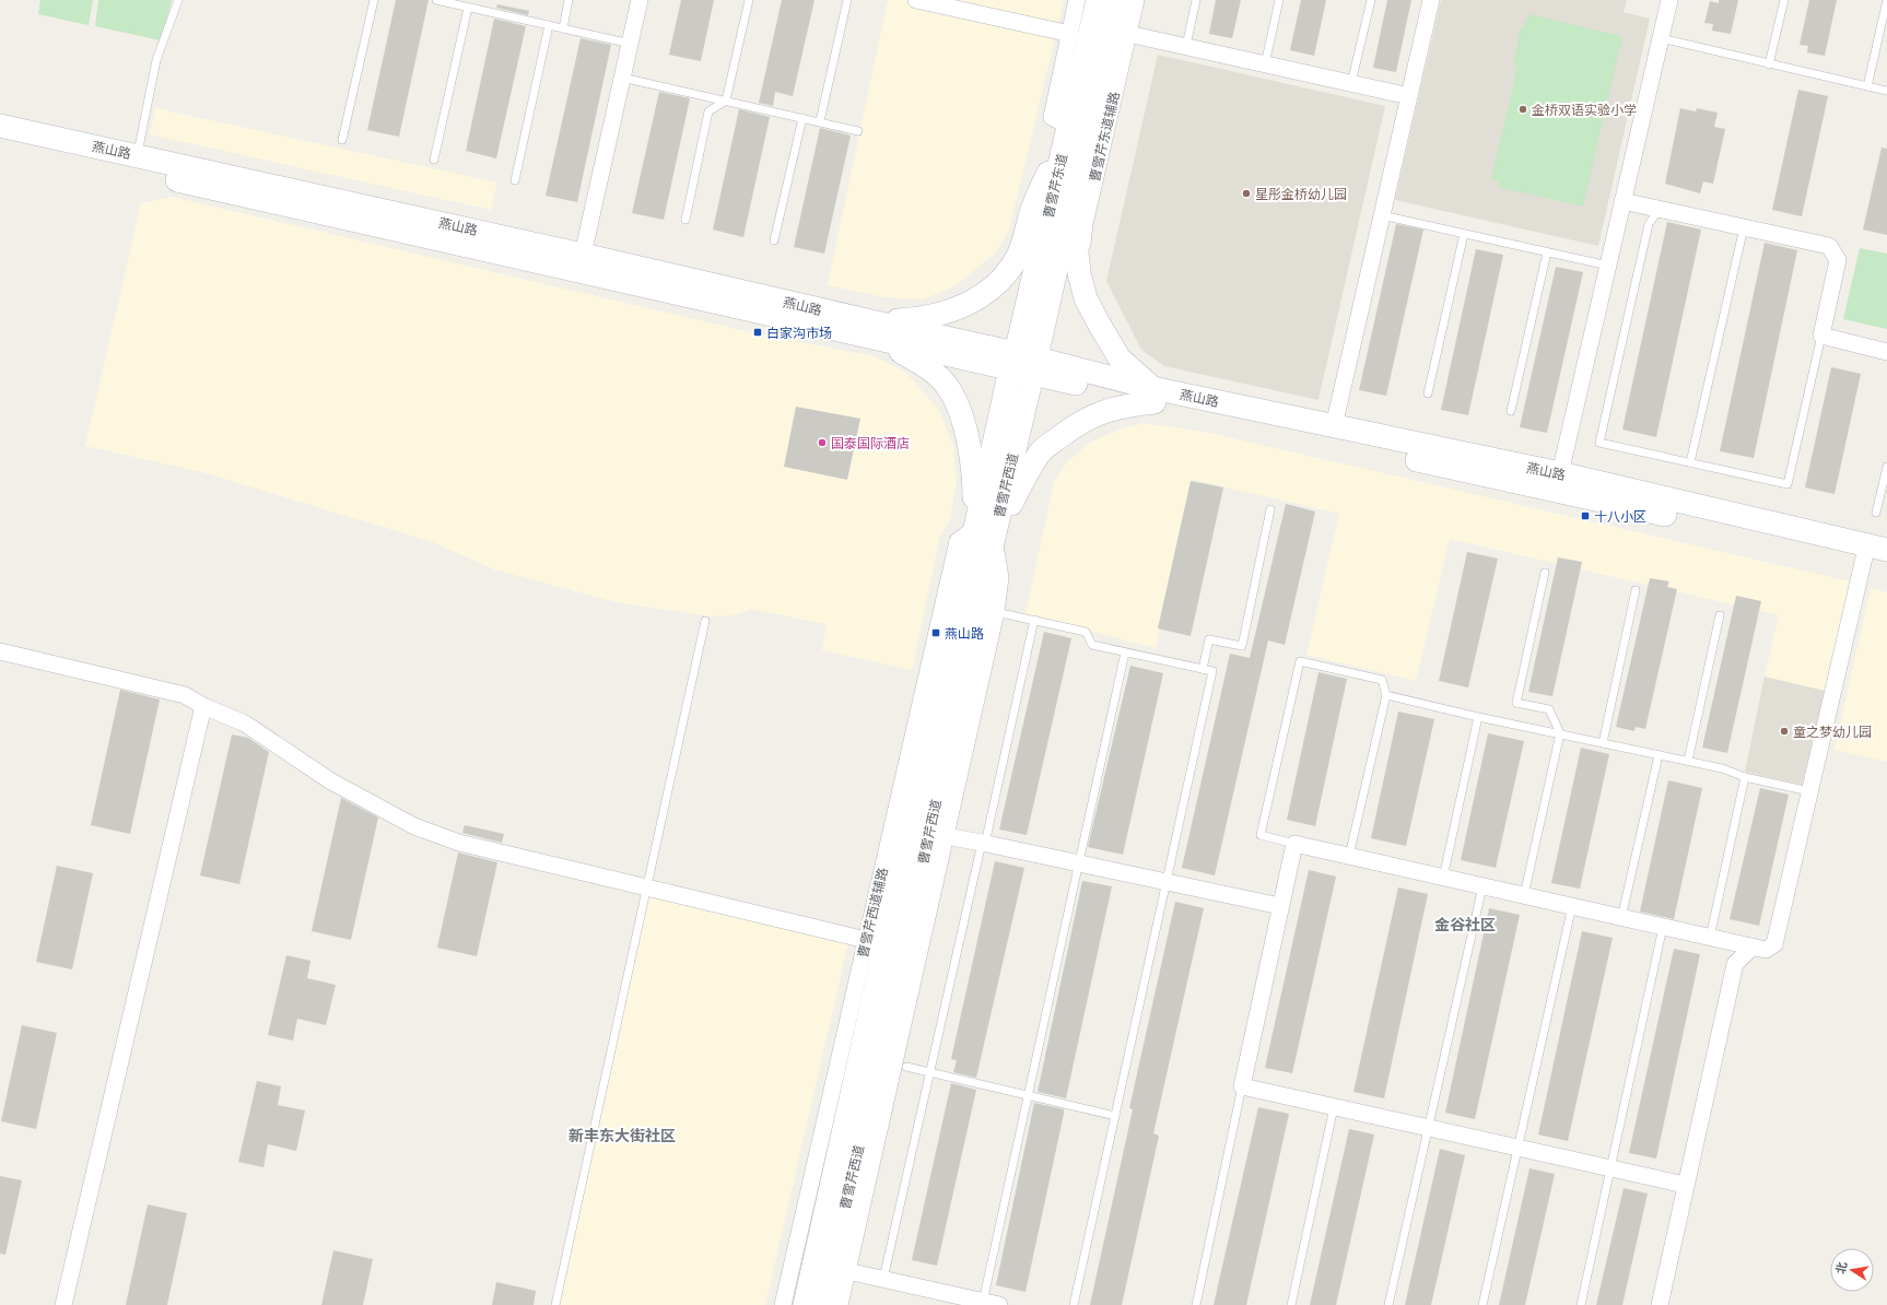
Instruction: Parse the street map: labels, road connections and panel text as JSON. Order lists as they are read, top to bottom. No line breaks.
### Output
{"streets":{"main road":["燕山路","曹雪芹东道","曹雪芹西道"],"street":["曹雪芹东道辅路","曹雪芹西道辅路"]},"crossings":[["燕山路","曹雪芹东道"],["燕山路","曹雪芹西道"],["曹雪芹东道","曹雪芹西道"],["曹雪芹西道","曹雪芹西道辅路"]],"districts":["金谷社区","新丰东大街社区"],"places":{"other":["金桥双语实验小学","星彤金桥幼儿园","国泰国际酒店","童之梦幼儿园"],"transit":["白家沟市场","十八小区","燕山路"]},"north":"left"}
